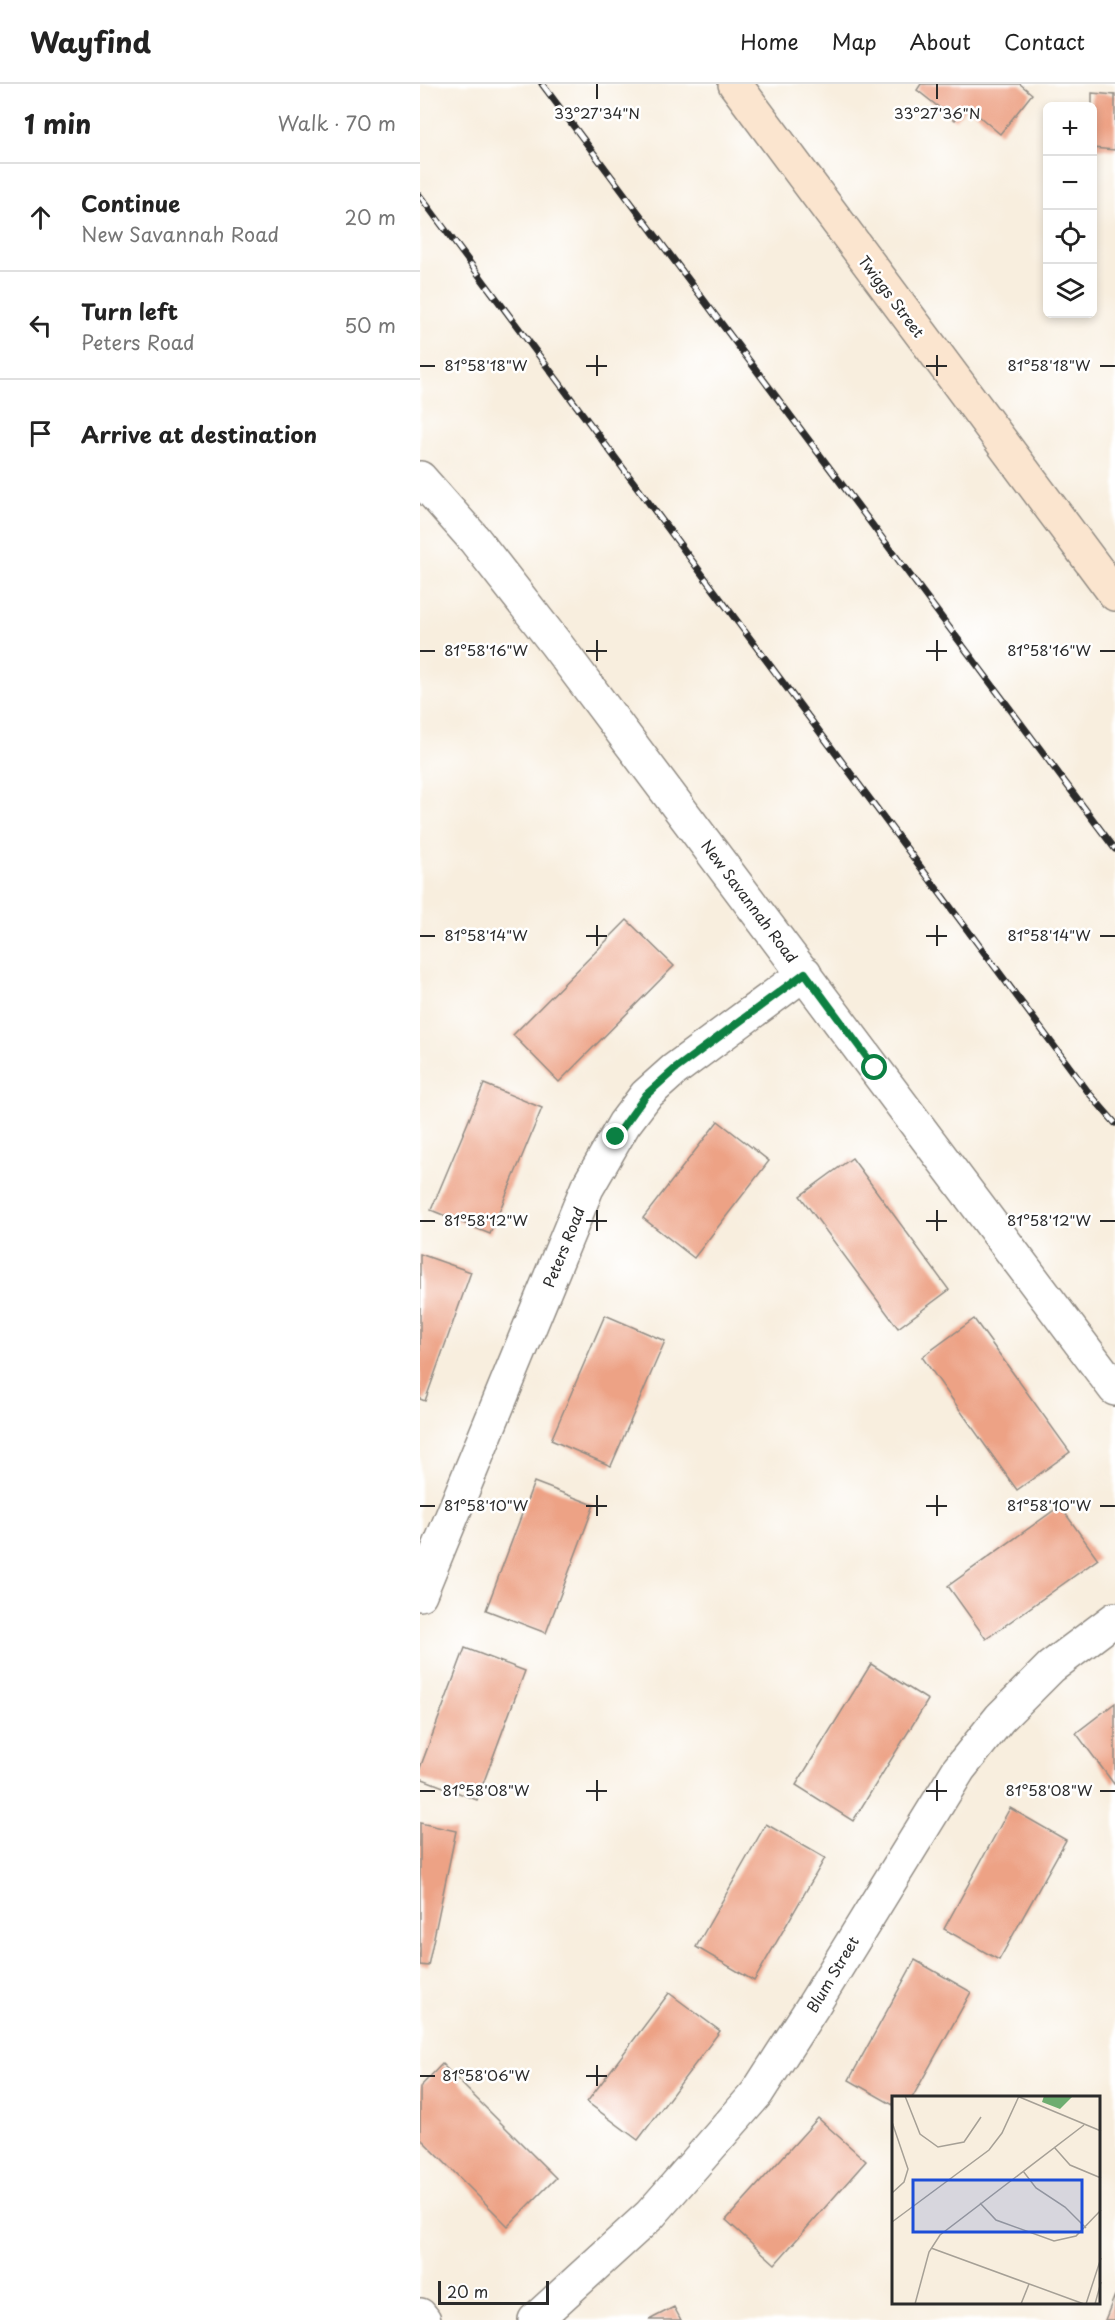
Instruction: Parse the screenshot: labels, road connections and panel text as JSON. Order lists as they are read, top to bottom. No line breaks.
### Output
{"streets":{"main road":["Twiggs Street"],"street":["New Savannah Road","Peters Road","Blum Street"]},"crossings":[["New Savannah Road","Peters Road"]],"scale_bar":"20 m","page":{"header":"Wayfind","nav":["Home","Map","About","Contact"],"heading":["1 min","Walk · 70 m"],"map_buttons":["+","−"],"list":[["Continue","New Savannah Road","20 m"],["Turn left","Peters Road","50 m"],"Arrive at destination"],"scale":"20 m"},"coordinates":["33°27'34\"N","33°27'36\"N","81°58'18\"W","81°58'16\"W","81°58'14\"W","81°58'12\"W","81°58'10\"W","81°58'08\"W","81°58'06\"W"]}
